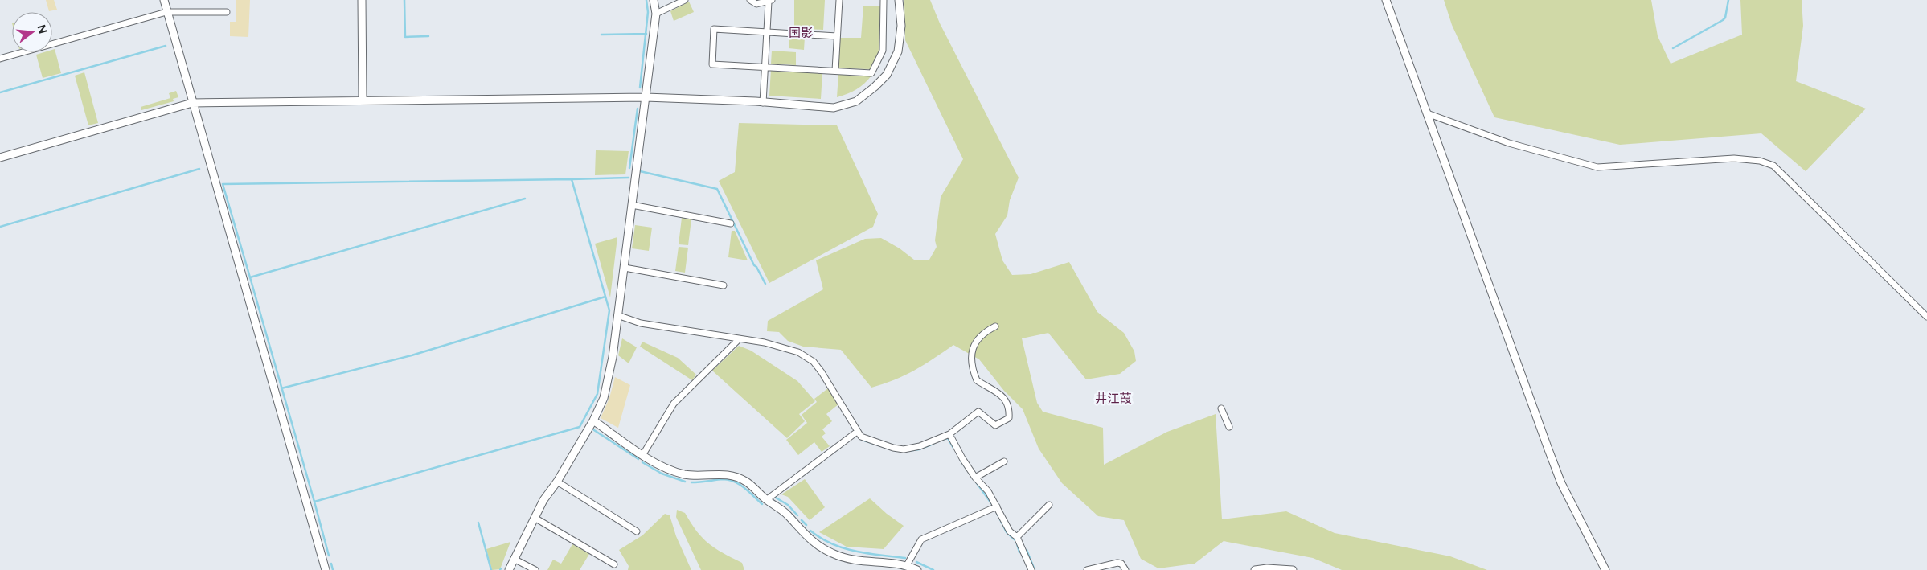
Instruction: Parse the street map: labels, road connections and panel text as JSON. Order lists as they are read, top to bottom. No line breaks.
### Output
{"districts":["国影","井江葭"],"north":"right"}
